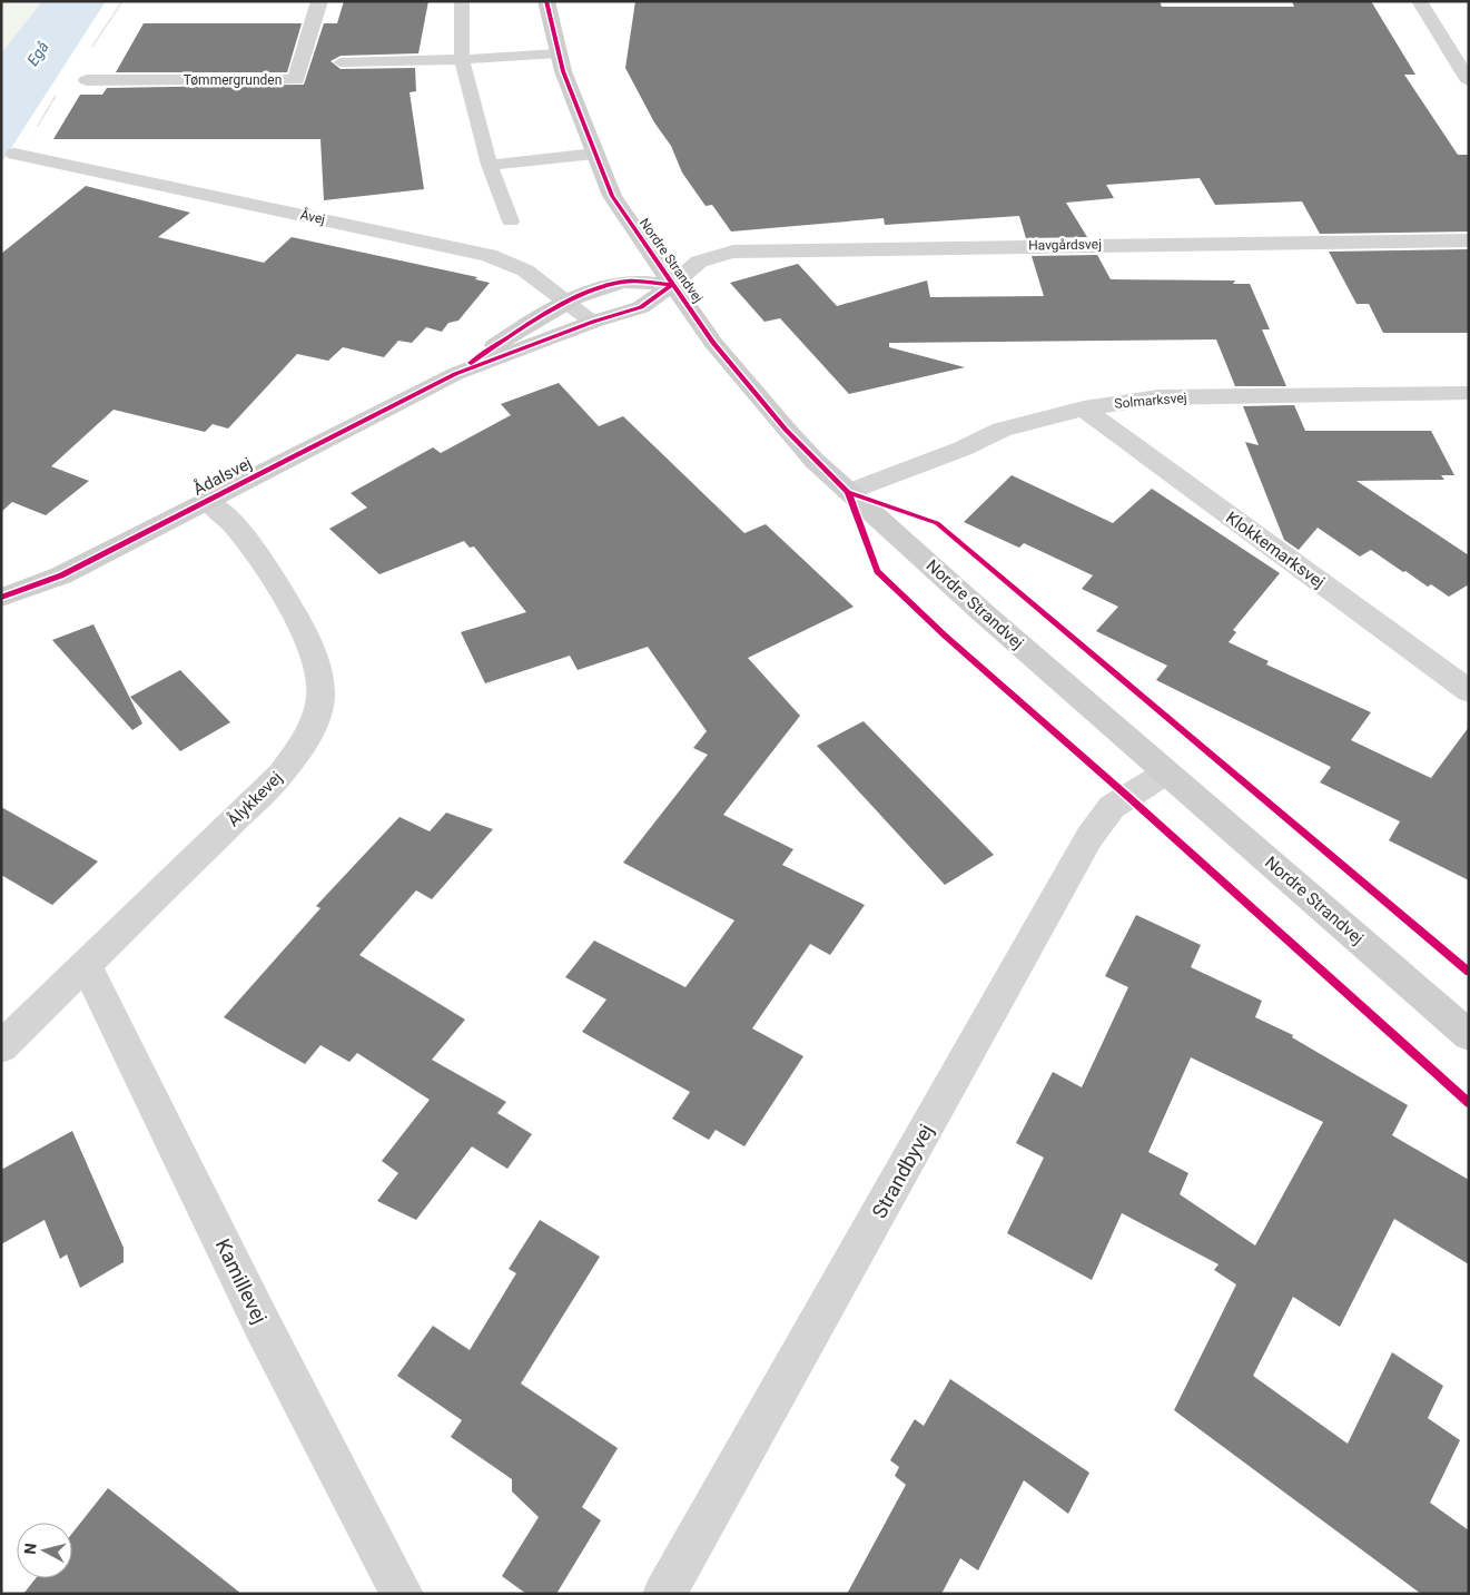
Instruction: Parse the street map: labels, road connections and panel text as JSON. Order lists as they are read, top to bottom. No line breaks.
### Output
{"streets":{"street":["Tømmergrunden","Åvej","Havgårdsvej","Nordre Strandvej","Solmarksvej","Ådalsvej","Klokkemarksvej","Ålykkevej","Strandbyvej","Kamillevej"]},"crossings":[["Åvej","Ådalsvej"],["Havgårdsvej","Nordre Strandvej"],["Havgårdsvej","Ådalsvej"],["Nordre Strandvej","Solmarksvej"],["Nordre Strandvej","Ådalsvej"],["Nordre Strandvej","Strandbyvej"],["Solmarksvej","Klokkemarksvej"],["Ådalsvej","Ålykkevej"],["Ålykkevej","Kamillevej"]],"water":["Egå"],"north":"left"}
